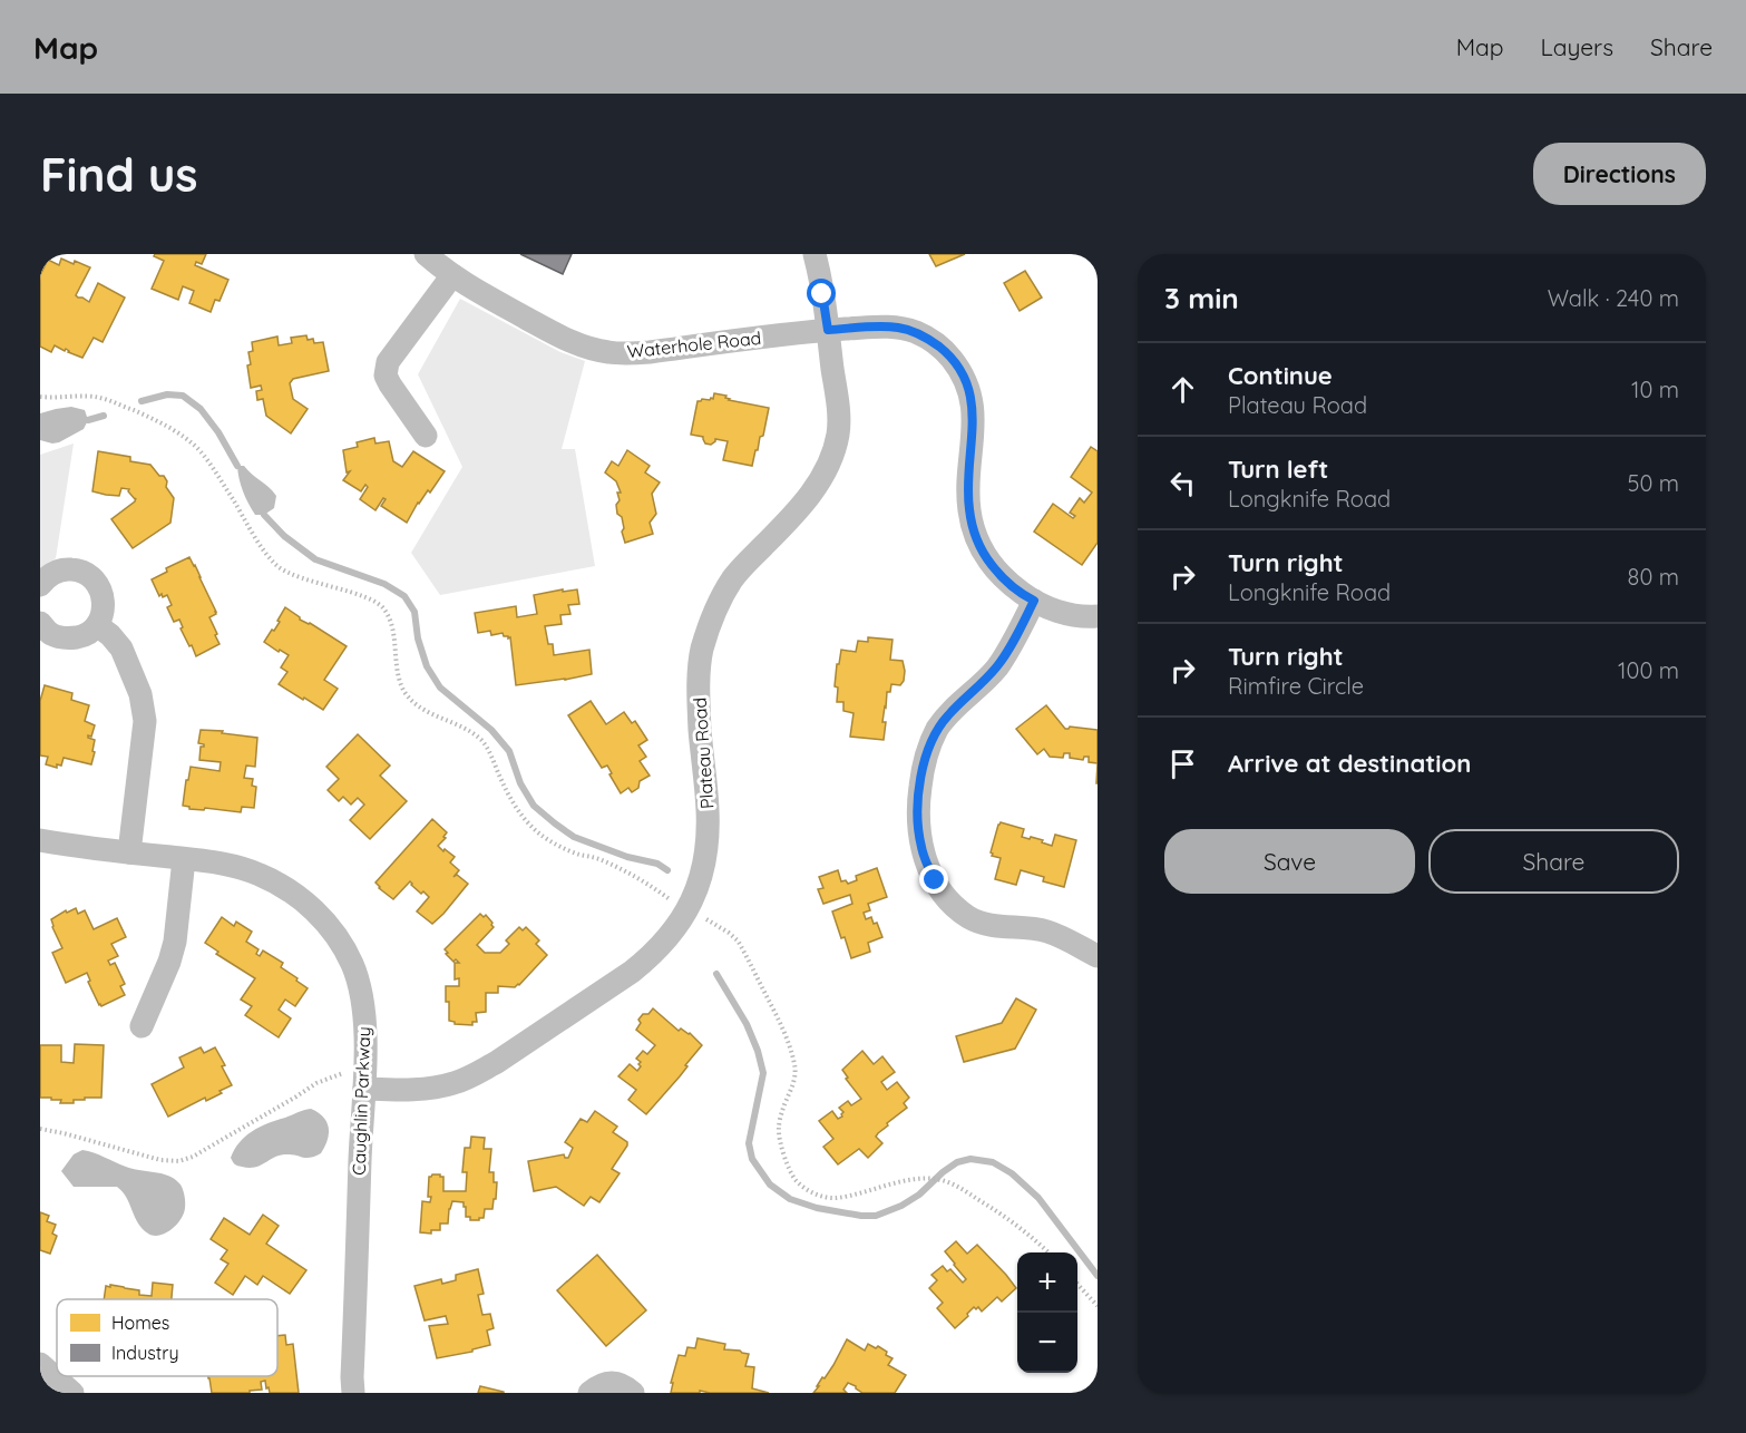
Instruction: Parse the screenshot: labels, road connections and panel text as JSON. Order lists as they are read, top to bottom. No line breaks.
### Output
{"streets":{"street":["Waterhole Road","Plateau Road","Caughlin Parkway"]},"crossings":[["Waterhole Road","Plateau Road"],["Plateau Road","Caughlin Parkway"]],"legend":["Homes","Industry"],"page":{"header":"Map","nav":["Map","Layers","Share"],"buttons":["Directions",["Save","Share"]],"title":"Find us","heading":["3 min","Walk · 240 m"],"list":[["Continue","Plateau Road","10 m"],["Turn left","Longknife Road","50 m"],["Turn right","Longknife Road","80 m"],["Turn right","Rimfire Circle","100 m"],"Arrive at destination"],"map_buttons":["+","−"]}}
